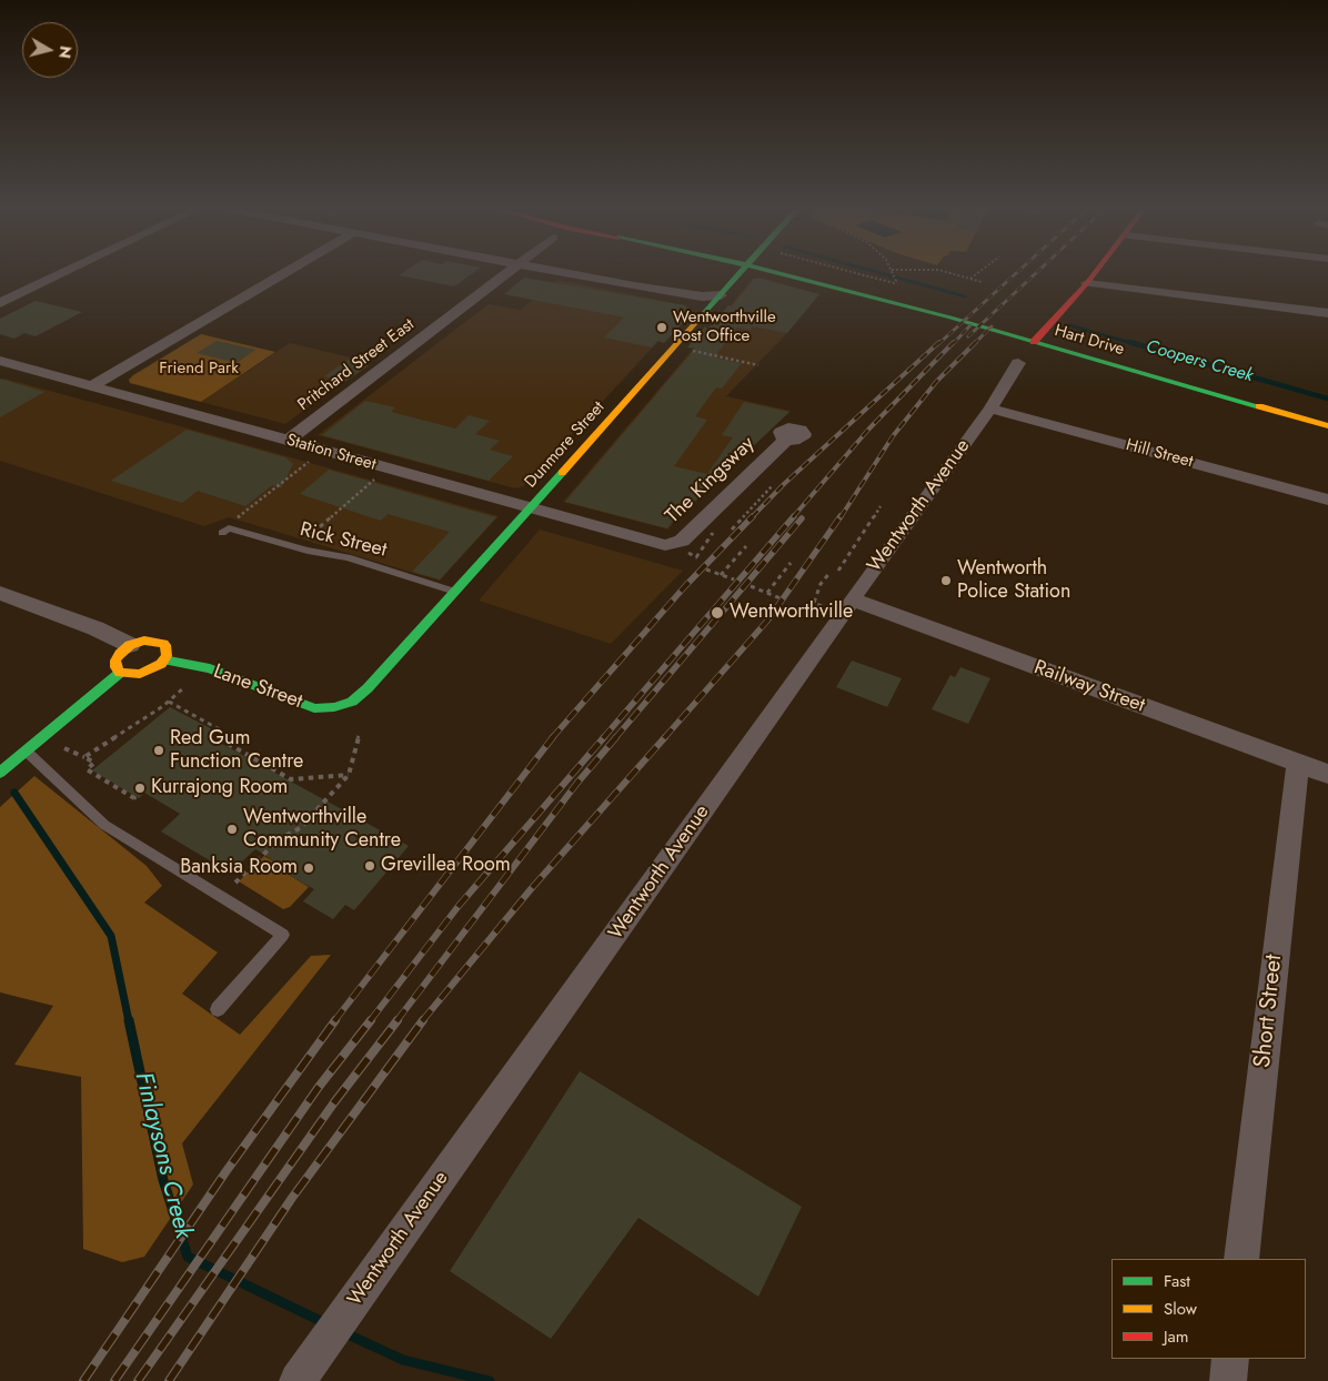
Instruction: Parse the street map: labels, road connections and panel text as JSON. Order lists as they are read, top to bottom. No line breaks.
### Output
{"streets":{"main road":["Hart Drive","Dunmore Street","Lane Street"],"street":["Pritchard Street East","Station Street","Hill Street","The Kingsway","Wentworth Avenue","Railway Street","Short Street"],"lane":["Rick Street"]},"crossings":[["Pritchard Street East","Station Street"],["Dunmore Street","Station Street"],["Dunmore Street","Rick Street"],["Dunmore Street","Lane Street"],["Station Street","The Kingsway"],["Hill Street","Wentworth Avenue"],["Wentworth Avenue","Railway Street"],["Railway Street","Short Street"]],"water":["Coopers Creek","Finlaysons Creek"],"parks":["Friend Park"],"places":["Wentworthville Post Office","Wentworth Police Station","Wentworthville","Red Gum Function Centre","Kurrajong Room","Wentworthville Community Centre","Grevillea Room","Banksia Room"],"legend":["Fast","Slow","Jam"],"north":"right"}
